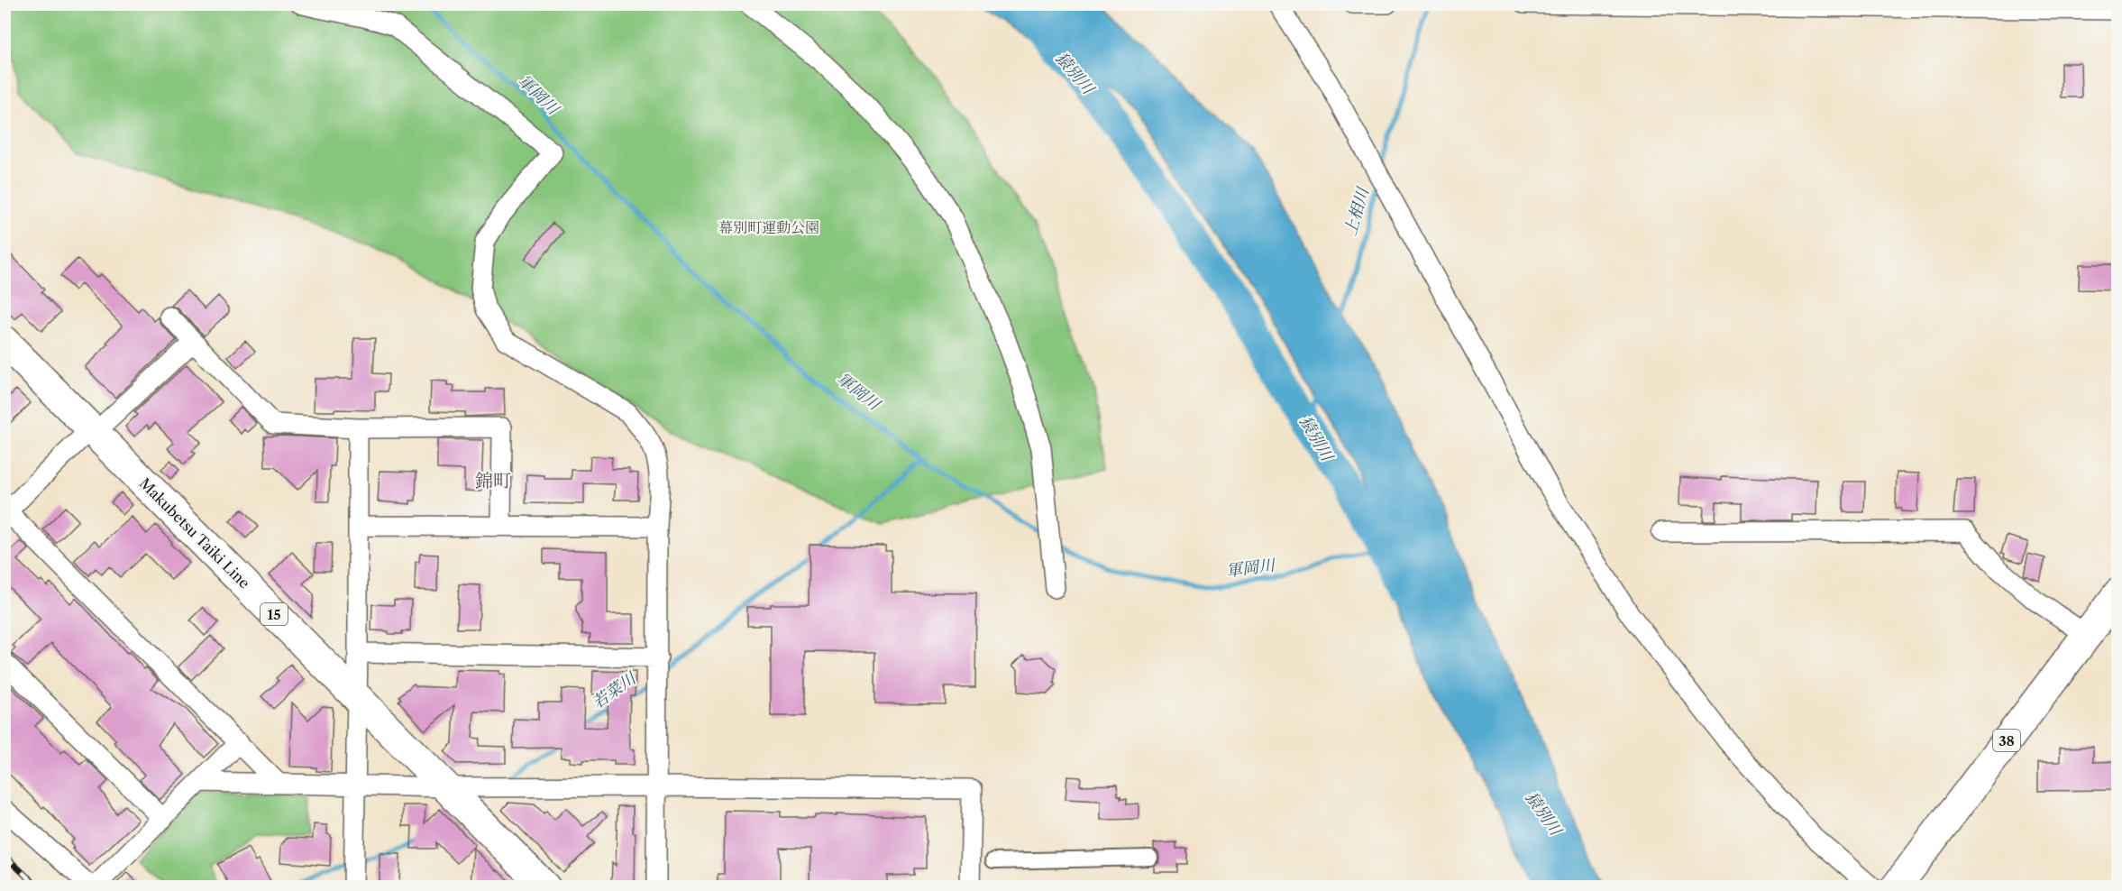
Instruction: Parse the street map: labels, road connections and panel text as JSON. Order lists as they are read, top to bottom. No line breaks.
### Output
{"streets":{"main road":["Makubetsu Taiki Line","15","38"]},"districts":["錦町"],"water":["猿別川","軍岡川","上相川","若菜川"],"parks":["幕別町運動公園"]}
